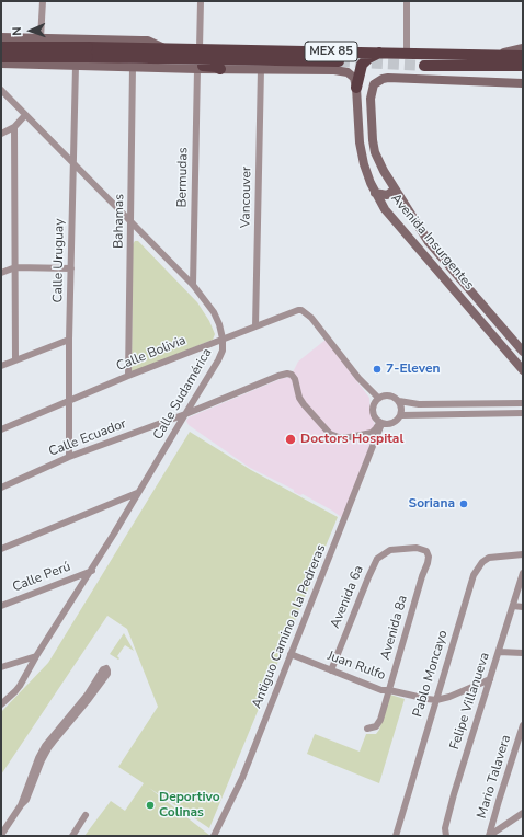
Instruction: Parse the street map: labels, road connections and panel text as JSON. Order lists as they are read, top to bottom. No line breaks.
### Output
{"streets":{"highway":["MEX 85"],"main road":["Avenida Insurgentes"],"street":["Bermudas","Vancouver","Bahamas","Calle Uruguay","Calle Bolivia","Calle Sudamérica","Calle Ecuador","Calle Perú","Avenida 6a","Antiguo Camino a la Pedreras","Avenida 8a","Juan Rulfo","Pablo Moncayo","Felipe Villanueva","Mario Talavera"]},"crossings":[["Bermudas","Calle Sudamérica"],["Vancouver","Calle Bolivia"],["Bahamas","Calle Bolivia"],["Bahamas","Calle Sudamérica"],["Calle Uruguay","Calle Bolivia"],["Calle Uruguay","Calle Sudamérica"],["Calle Uruguay","Calle Ecuador"],["Calle Bolivia","Calle Sudamérica"],["Calle Bolivia","Calle Ecuador"],["Calle Bolivia","Antiguo Camino a la Pedreras"],["Calle Sudamérica","Calle Ecuador"],["Calle Sudamérica","Calle Perú"],["Calle Ecuador","Antiguo Camino a la Pedreras"],["Avenida 6a","Avenida 8a"],["Avenida 6a","Juan Rulfo"],["Antiguo Camino a la Pedreras","Juan Rulfo"],["Avenida 8a","Juan Rulfo"],["Juan Rulfo","Pablo Moncayo"],["Juan Rulfo","Felipe Villanueva"]],"places":["7-Eleven","Doctors Hospital","Soriana","Deportivo Colinas"],"north":"left"}
